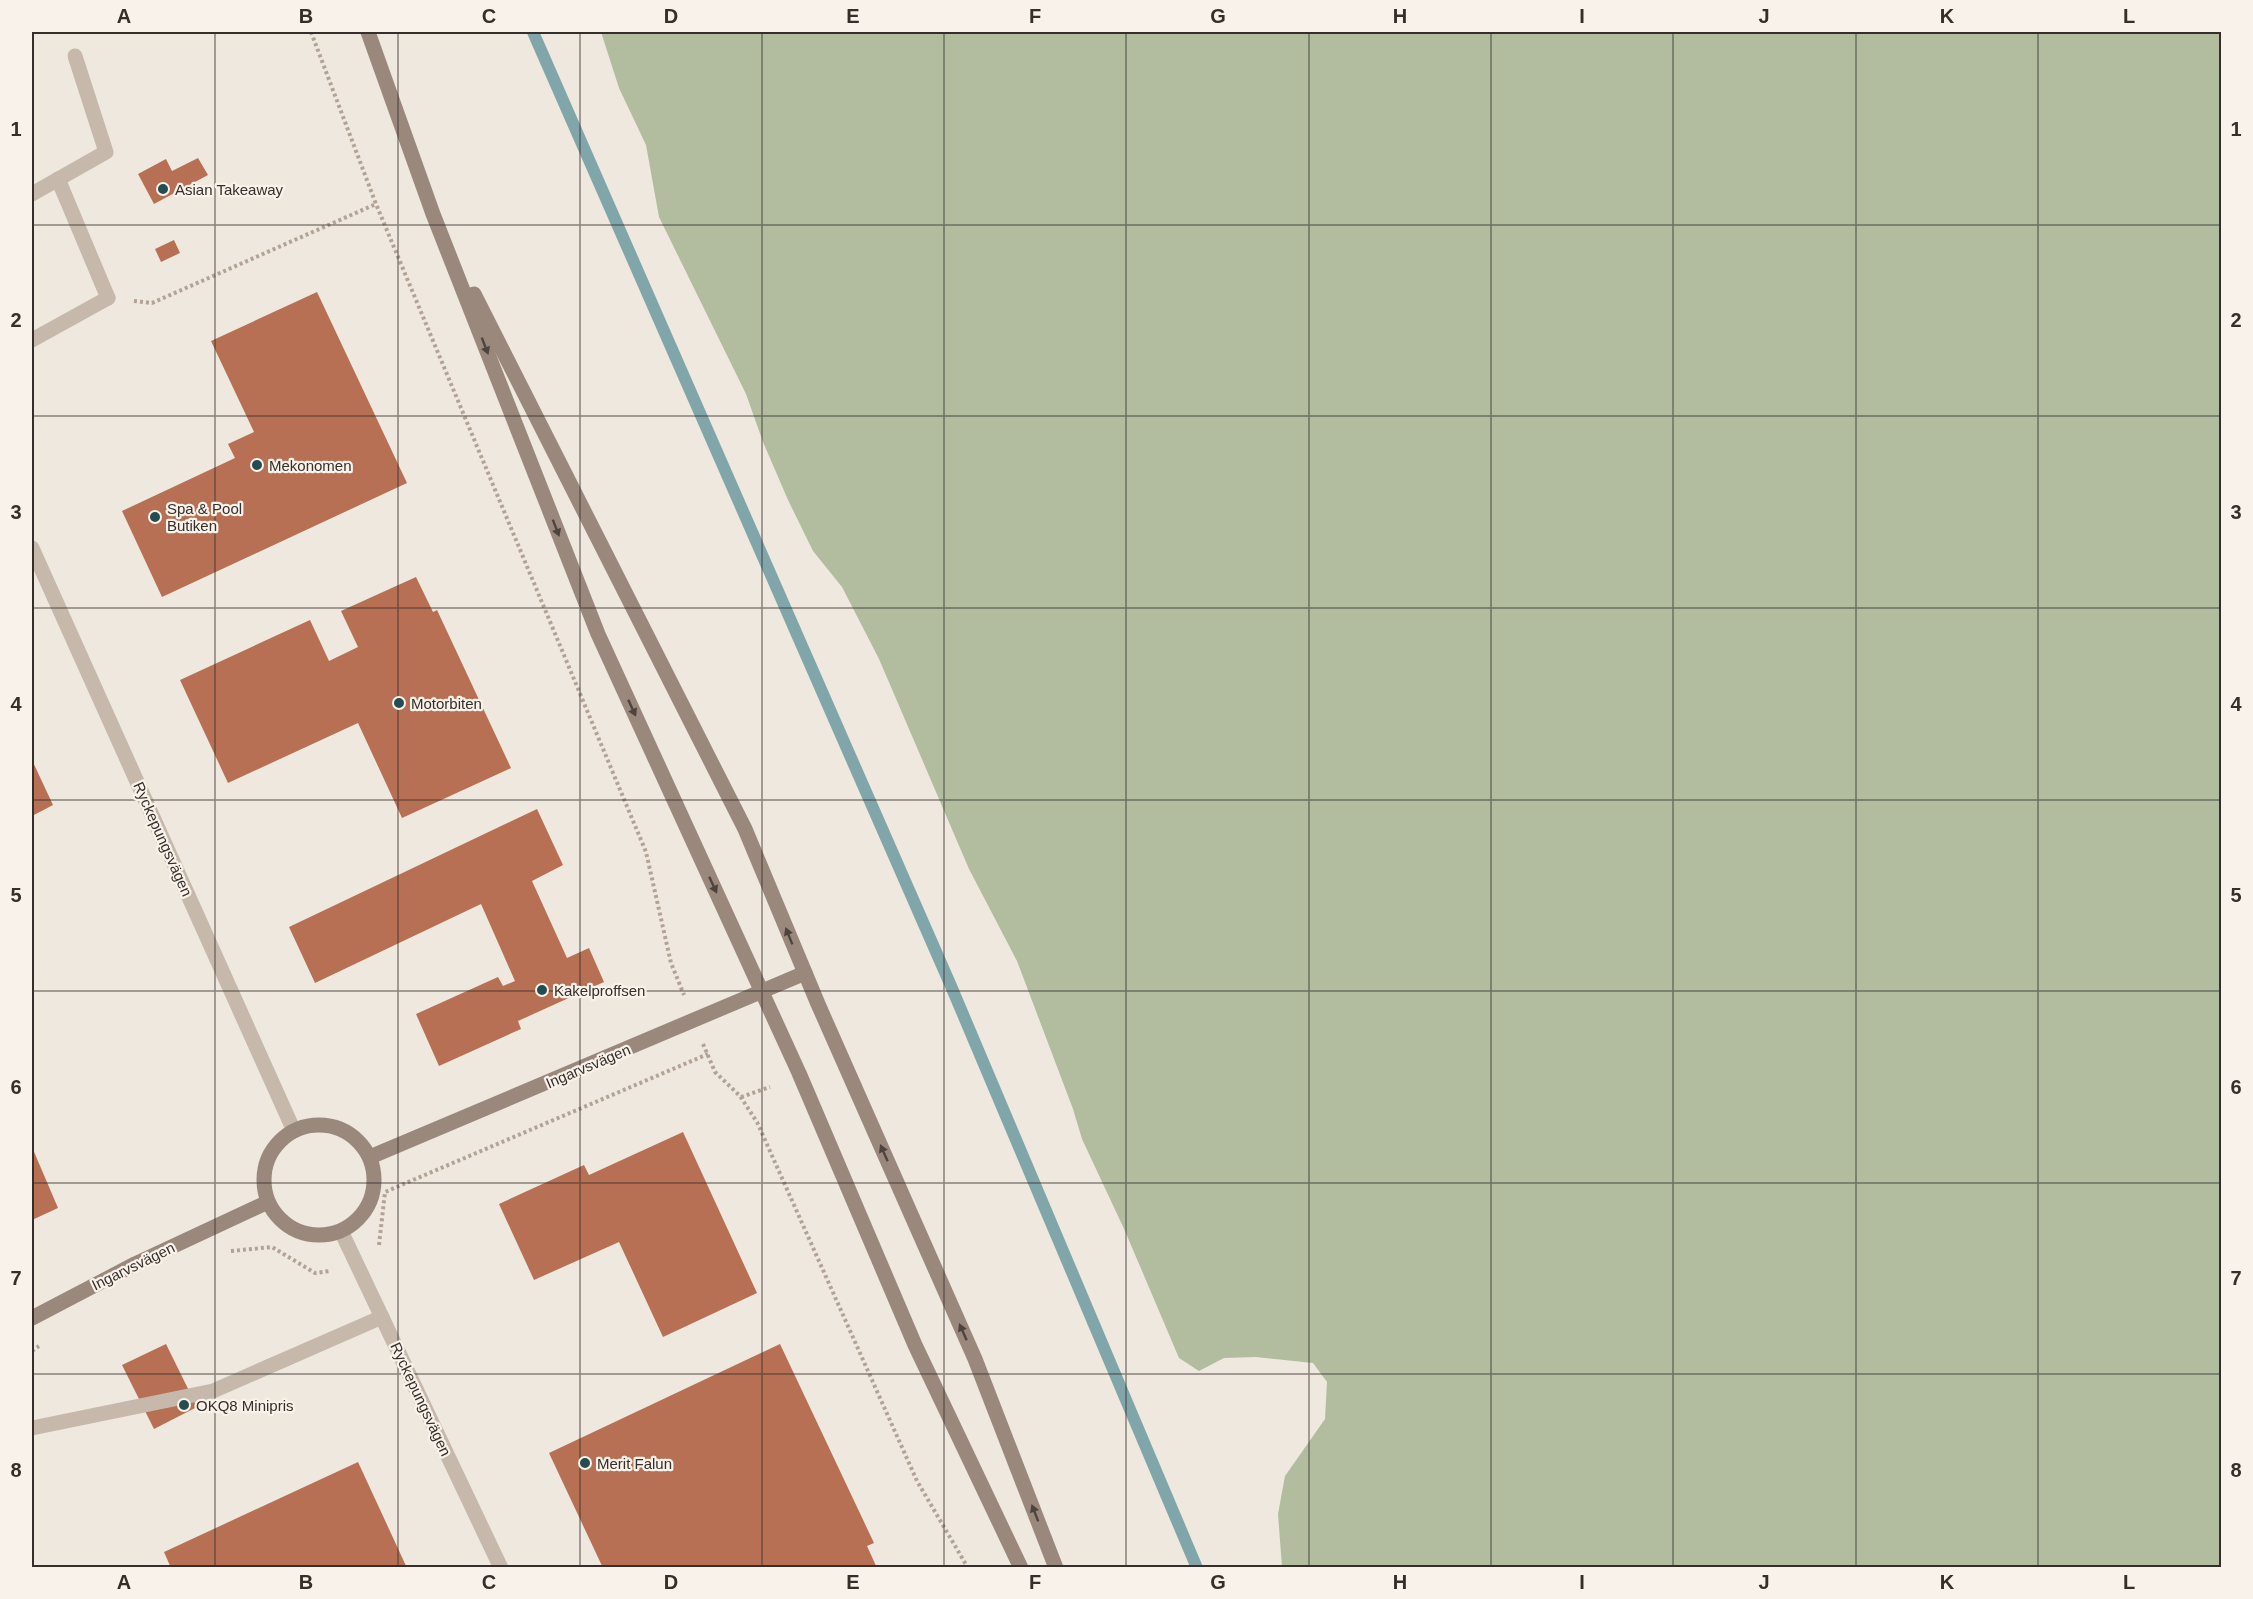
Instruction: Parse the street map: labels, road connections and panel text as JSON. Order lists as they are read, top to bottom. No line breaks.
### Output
{"streets":{"main road":["Ingarvsvägen"],"street":["Ryckepungsvägen"]},"crossings":[["Ryckepungsvägen","Ingarvsvägen"]],"places":["Asian Takeaway","Mekonomen","Spa & Pool Butiken","Motorbiten","Kakelproffsen","OKQ8 Minipris","Merit Falun"],"grid":{"columns":["A","B","C","D","E","F","G","H","I","J","K","L"],"rows":["1","2","3","4","5","6","7","8"]}}
